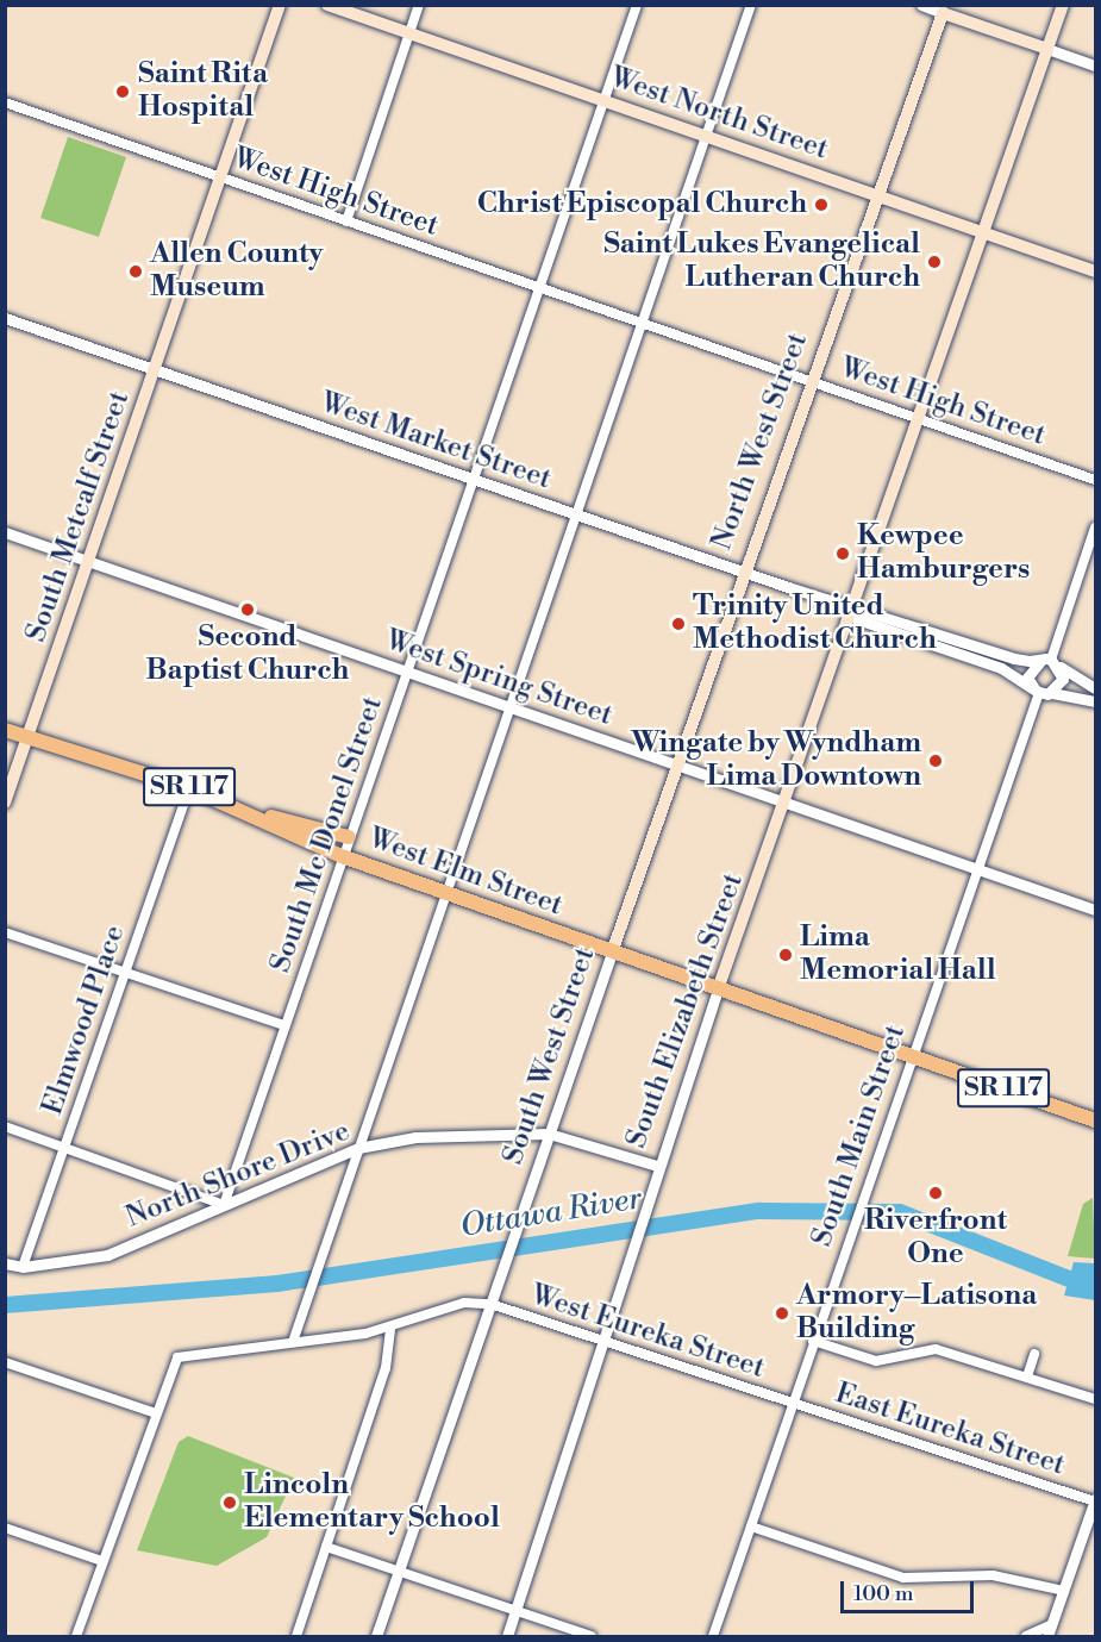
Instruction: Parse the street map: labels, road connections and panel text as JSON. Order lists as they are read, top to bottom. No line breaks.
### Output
{"streets":{"main road":["West North Street","North West Street","South Metcalf Street","SR 117","West Elm Street","South Elizabeth Street","South West Street"],"street":["West High Street","West Market Street","West Spring Street","South Mc Donel Street","Elmwood Place","South Main Street","North Shore Drive","West Eureka Street","East Eureka Street"]},"crossings":[["West North Street","North West Street"],["West North Street","South Mc Donel Street"],["West North Street","South Elizabeth Street"],["West High Street","North West Street"],["West High Street","South Metcalf Street"],["West High Street","South Mc Donel Street"],["West High Street","South Elizabeth Street"],["West Market Street","North West Street"],["West Market Street","South Metcalf Street"],["West Market Street","South Mc Donel Street"],["West Market Street","South Elizabeth Street"],["West Market Street","South West Street"],["West Market Street","South Main Street"],["North West Street","South West Street"],["South Metcalf Street","West Spring Street"],["South Metcalf Street","West Elm Street"],["West Spring Street","South Mc Donel Street"],["West Spring Street","South Elizabeth Street"],["West Spring Street","South West Street"],["West Spring Street","South Main Street"],["SR 117","West Elm Street"],["SR 117","South Main Street"],["South Mc Donel Street","West Elm Street"],["South Mc Donel Street","North Shore Drive"],["West Elm Street","South Elizabeth Street"],["West Elm Street","Elmwood Place"],["West Elm Street","South West Street"],["West Elm Street","South Main Street"],["South Elizabeth Street","North Shore Drive"],["South Elizabeth Street","West Eureka Street"],["Elmwood Place","North Shore Drive"],["South West Street","North Shore Drive"],["South West Street","West Eureka Street"],["South Main Street","West Eureka Street"],["South Main Street","East Eureka Street"],["West Eureka Street","East Eureka Street"]],"water":["Ottawa River"],"places":["Saint Rita Hospital","Christ Episcopal Church","Saint Lukes Evangelical Lutheran Church","Allen County Museum","Kewpee Hamburgers","Second Baptist Church","Trinity United Methodist Church","Wingate by Wyndham Lima Downtown","Lima Memorial Hall","Riverfront One","Armory–Latisona Building","Lincoln Elementary School"],"scale_bar":"100 m"}
